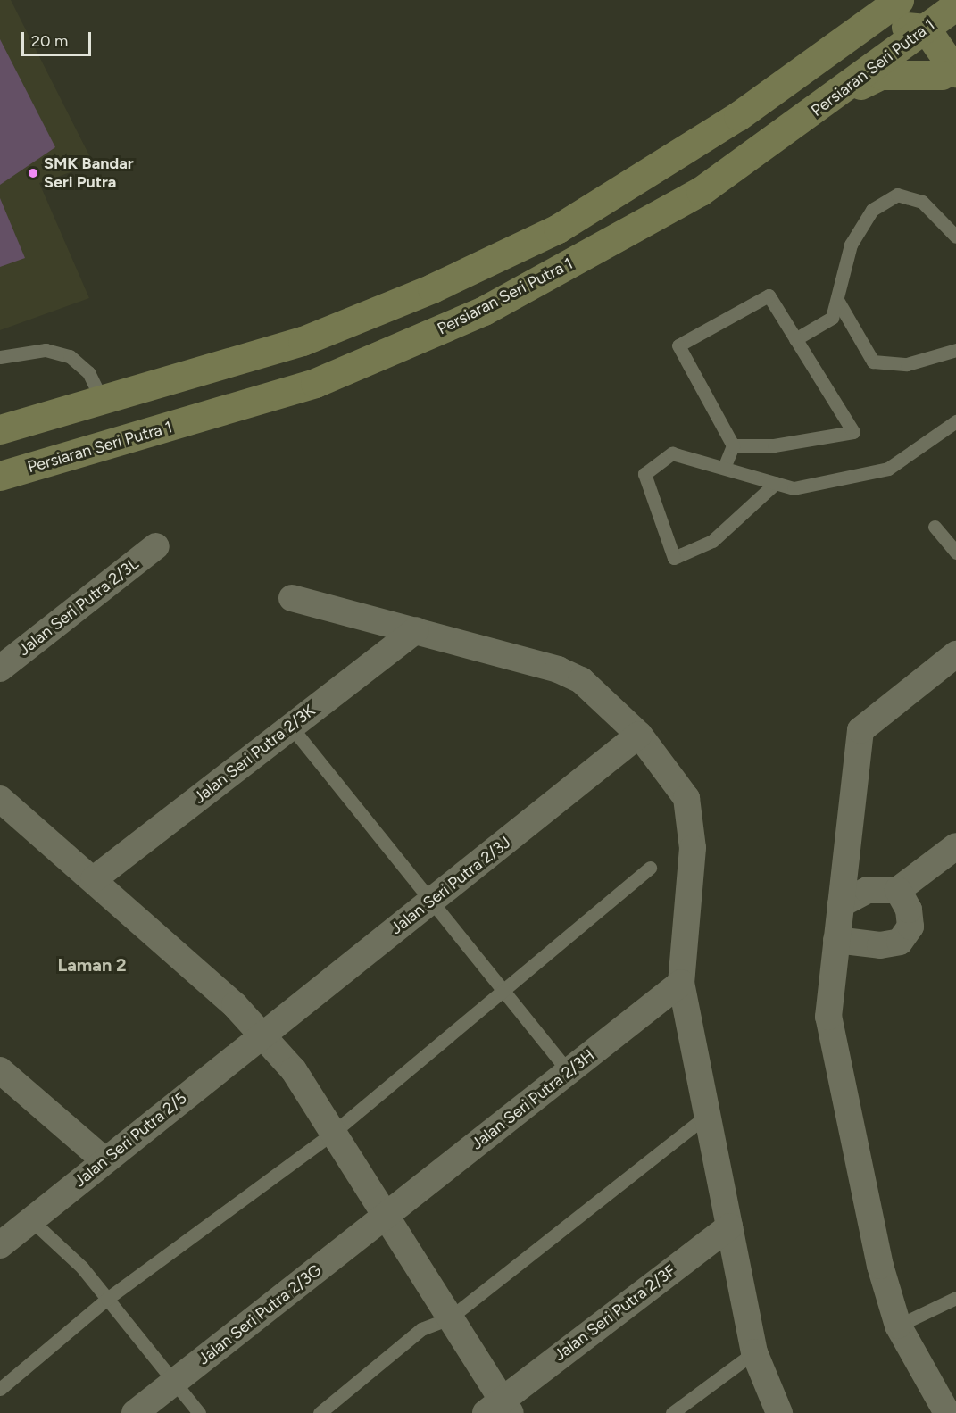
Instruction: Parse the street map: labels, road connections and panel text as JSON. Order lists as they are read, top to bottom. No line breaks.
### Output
{"streets":{"street":["Persiaran Seri Putra 1","Jalan Seri Putra 2/3L","Jalan Seri Putra 2/3K","Jalan Seri Putra 2/3J","Jalan Seri Putra 2/3H","Jalan Seri Putra 2/5","Jalan Seri Putra 2/3F","Jalan Seri Putra 2/3G"]},"crossings":[["Jalan Seri Putra 2/3J","Jalan Seri Putra 2/5"],["Jalan Seri Putra 2/3H","Jalan Seri Putra 2/3G"]],"districts":["Laman 2"],"places":["SMK Bandar Seri Putra"],"scale_bar":"20 m"}
